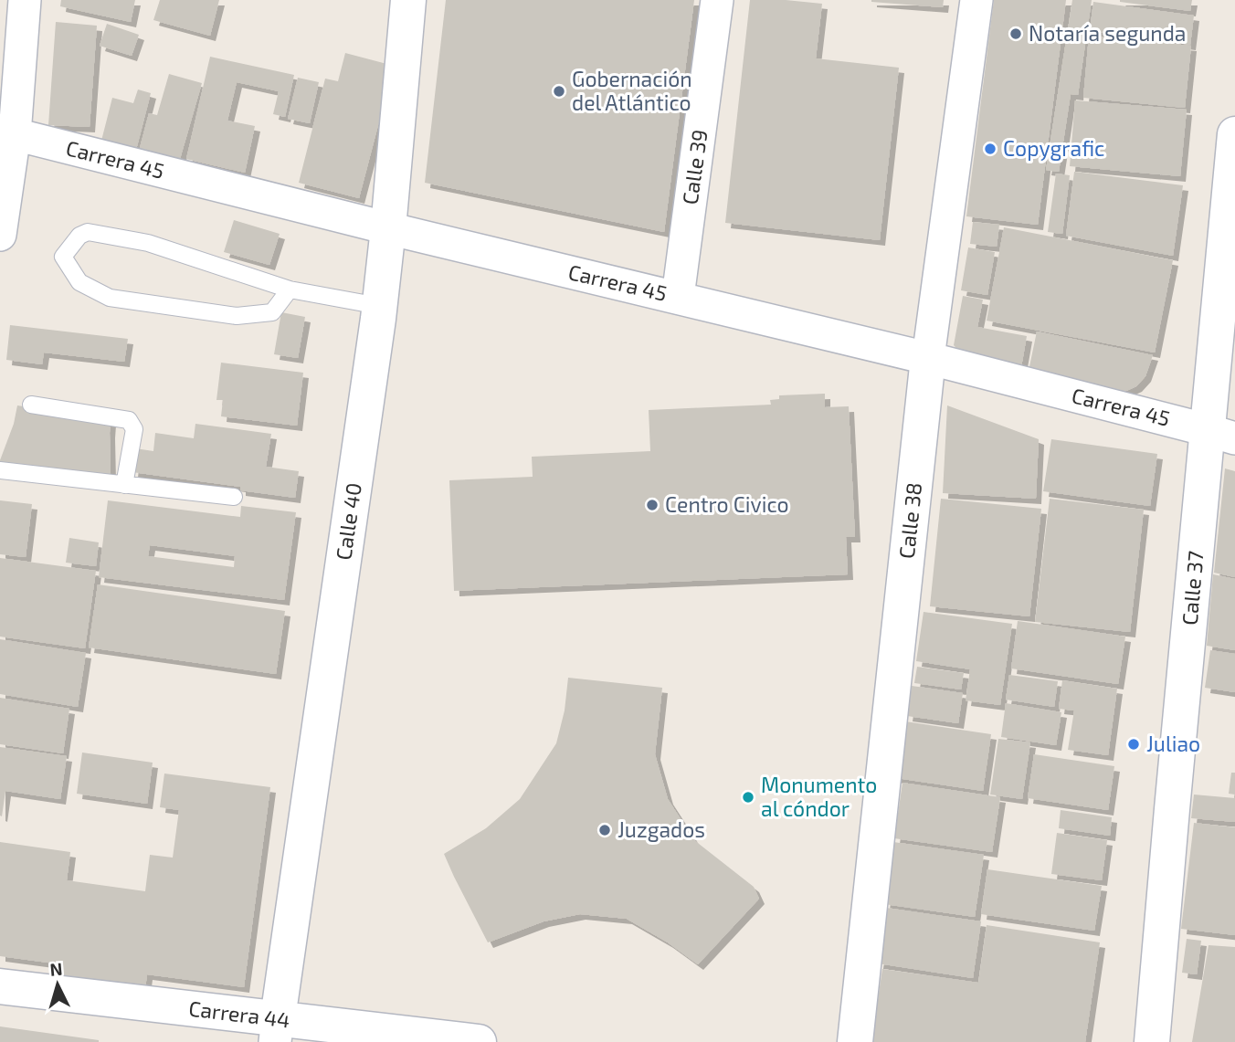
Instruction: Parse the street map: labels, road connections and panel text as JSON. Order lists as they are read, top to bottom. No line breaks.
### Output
{"streets":{"street":["Carrera 45","Calle 39","Calle 38","Calle 40","Calle 37","Carrera 44"]},"crossings":[["Carrera 45","Calle 39"],["Carrera 45","Calle 38"],["Carrera 45","Calle 40"],["Carrera 45","Calle 37"],["Calle 40","Carrera 44"]],"places":["Notaría segunda","Gobernación del Atlántico","Copygrafic","Centro Civico","Juliao","Monumento al cóndor","Juzgados"],"north":"top"}
